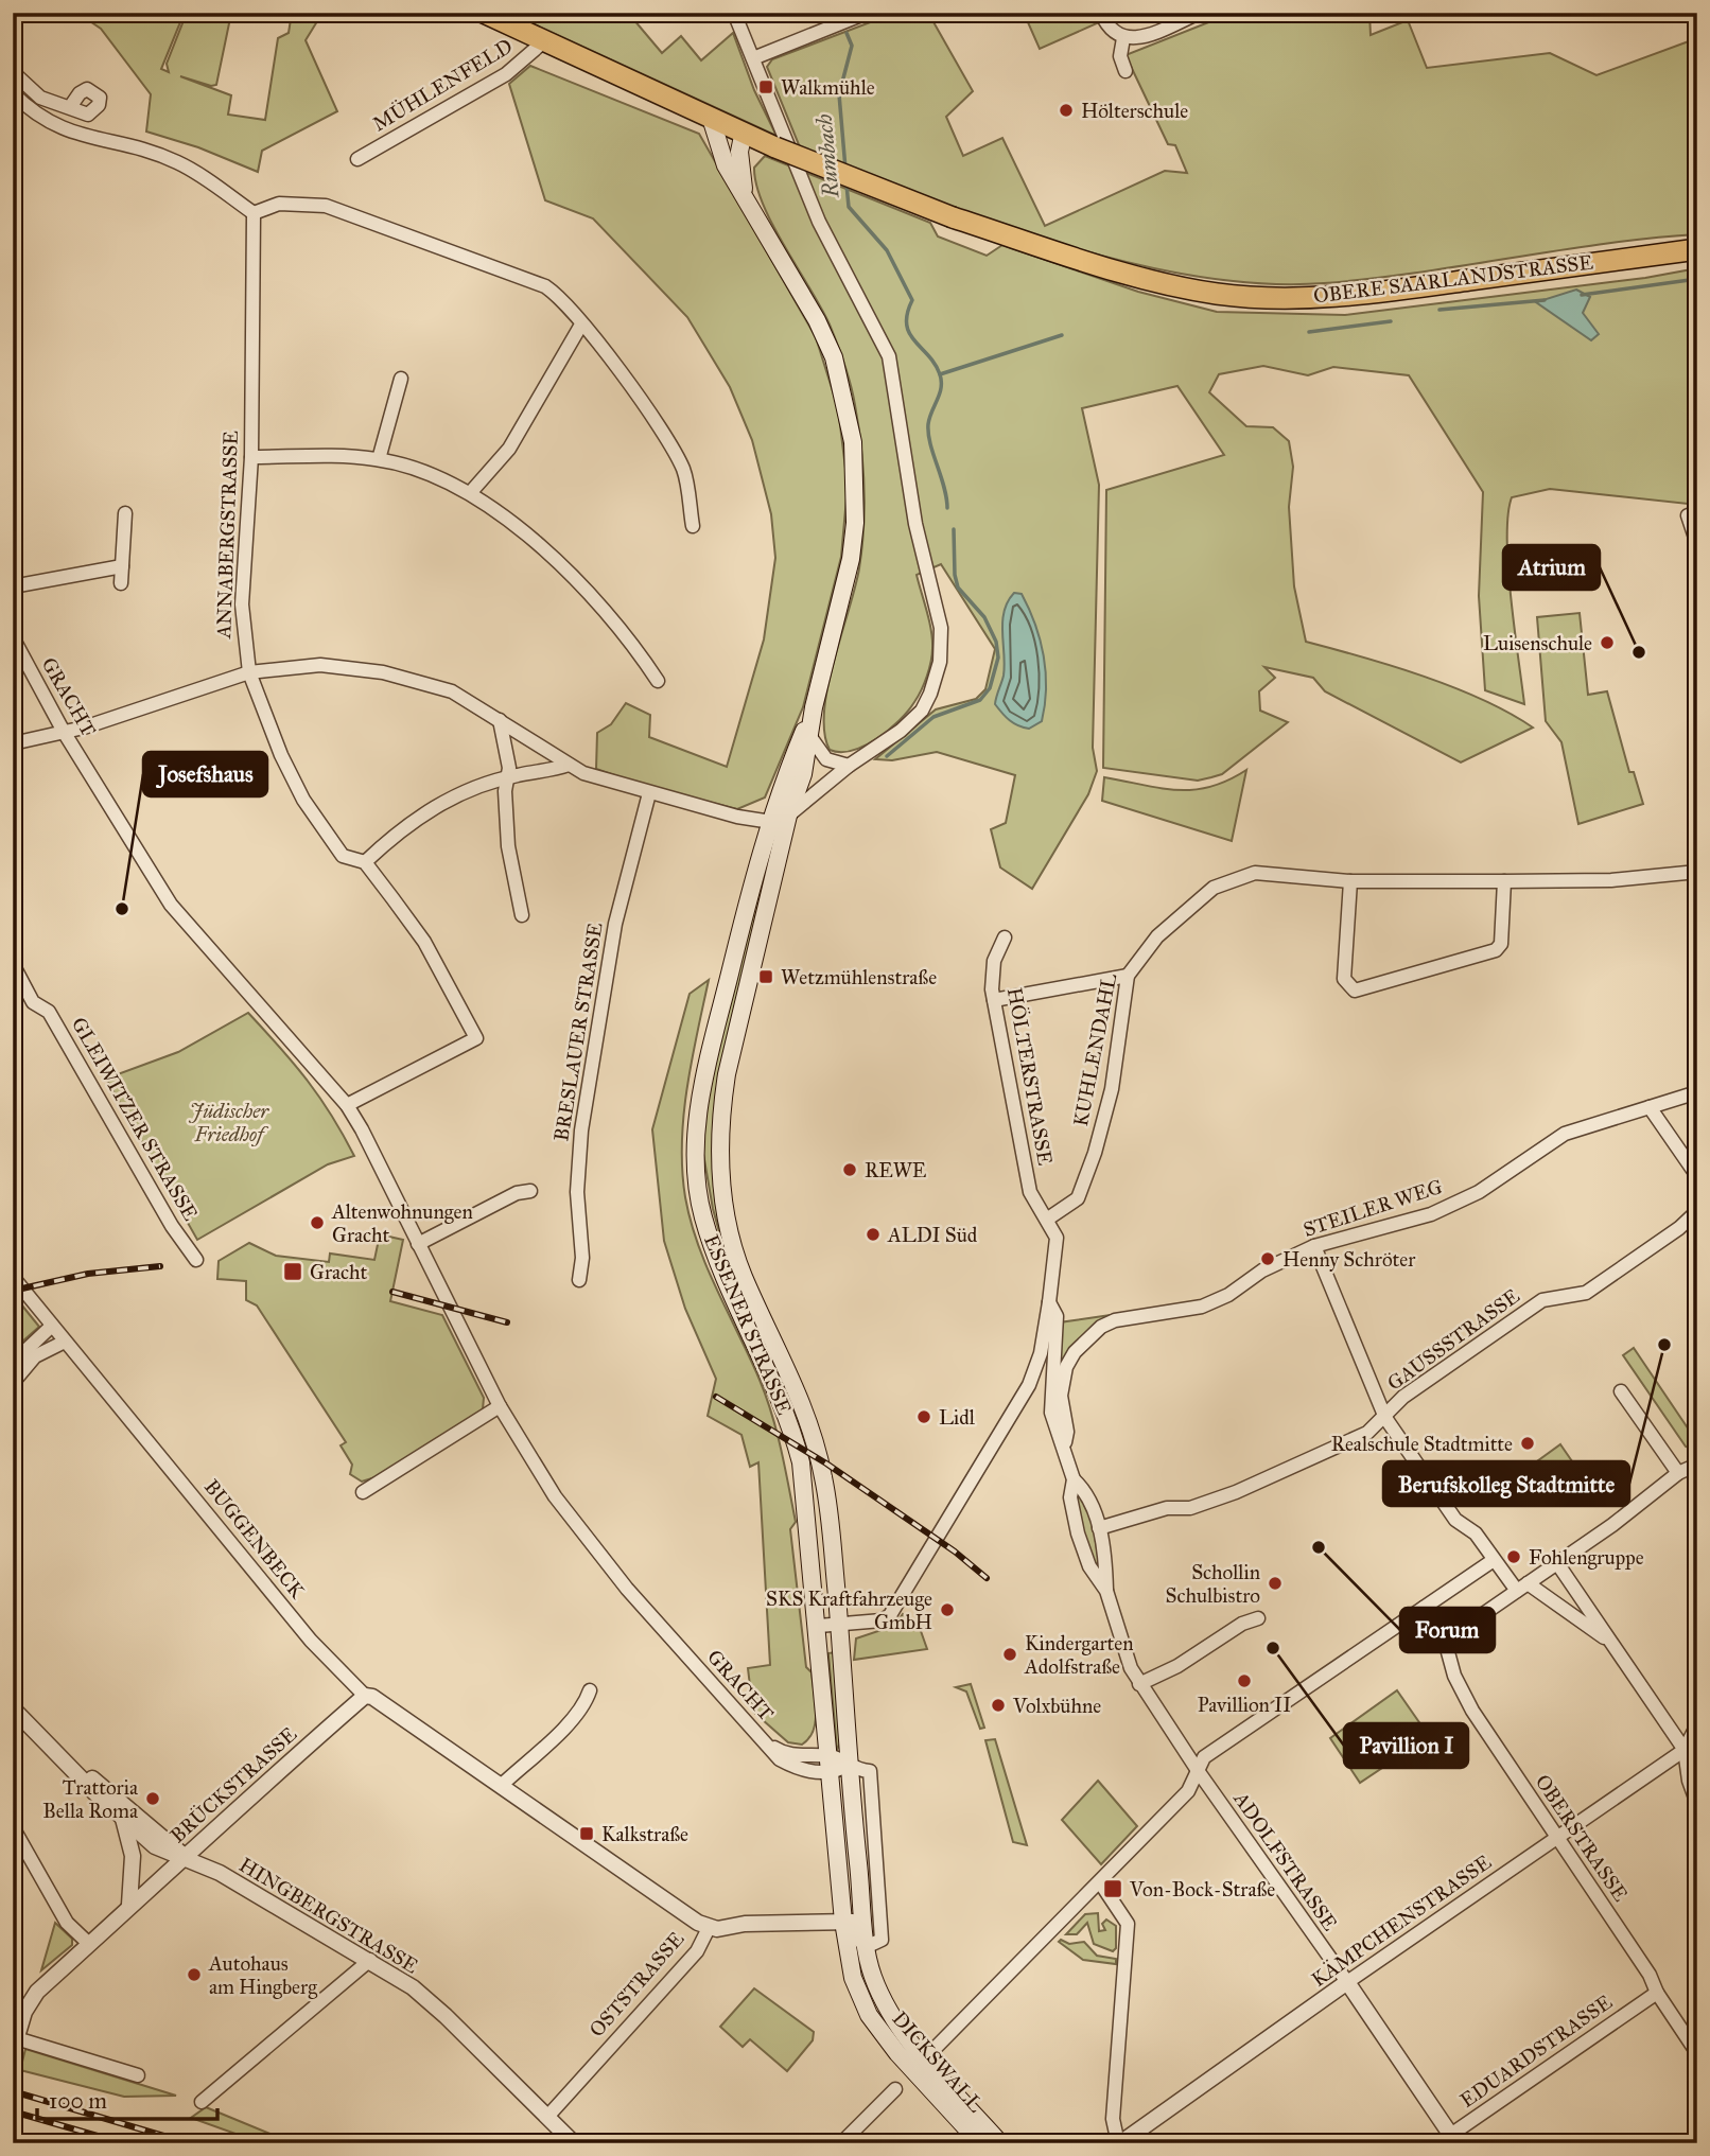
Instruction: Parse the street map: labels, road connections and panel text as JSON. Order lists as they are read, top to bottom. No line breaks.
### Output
{"streets":{"main road":["OBERE SAARLANDSTRASSE","ESSENER STRASSE","DICKSWALL"],"street":["MÜHLENFELD","ANNABERGSTRASSE","GRACHT","BRESLAUER STRASSE","KUHLENDAHL","HÖLTERSTRASSE","GLEIWITZER STRASSE","STEILER WEG","GAUSSSTRASSE","BUGGENBECK","BRÜCKSTRASSE","OBERSTRASSE","ADOLFSTRASSE","HINGBERGSTRASSE","KÄMPCHENSTRASSE","OSTSTRASSE","EDUARDSTRASSE"]},"crossings":[["OBERE SAARLANDSTRASSE","ESSENER STRASSE"],["ANNABERGSTRASSE","GRACHT"],["GRACHT","ESSENER STRASSE"],["KUHLENDAHL","HÖLTERSTRASSE"],["STEILER WEG","ADOLFSTRASSE"],["ESSENER STRASSE","OSTSTRASSE"],["ESSENER STRASSE","DICKSWALL"],["GAUSSSTRASSE","ADOLFSTRASSE"],["BUGGENBECK","BRÜCKSTRASSE"],["BUGGENBECK","OSTSTRASSE"],["BRÜCKSTRASSE","HINGBERGSTRASSE"],["OBERSTRASSE","KÄMPCHENSTRASSE"],["OBERSTRASSE","EDUARDSTRASSE"],["ADOLFSTRASSE","KÄMPCHENSTRASSE"],["ADOLFSTRASSE","EDUARDSTRASSE"],["HINGBERGSTRASSE","OSTSTRASSE"],["OSTSTRASSE","DICKSWALL"]],"water":["Rumbach"],"parks":["Jüdischer Friedhof"],"places":{"transit":["Walkmühle","Wetzmühlenstraße","Gracht","Kalkstraße","Von-Bock-Straße"],"other":["Hölterschule","Luisenschule","Atrium","Josefshaus","REWE","Altenwohnungen Gracht","ALDI Süd","Henny Schröter","Berufskolleg Stadtmitte","Lidl","Realschule Stadtmitte","Forum","Fohlengruppe","Schollin Schulbistro","SKS Kraftfahrzeuge GmbH","Pavillion I","Kindergarten Adolfstraße","Pavillion II","Volxbühne","Trattoria Bella Roma","Autohaus am Hingberg"]},"scale_bar":"100 m"}
